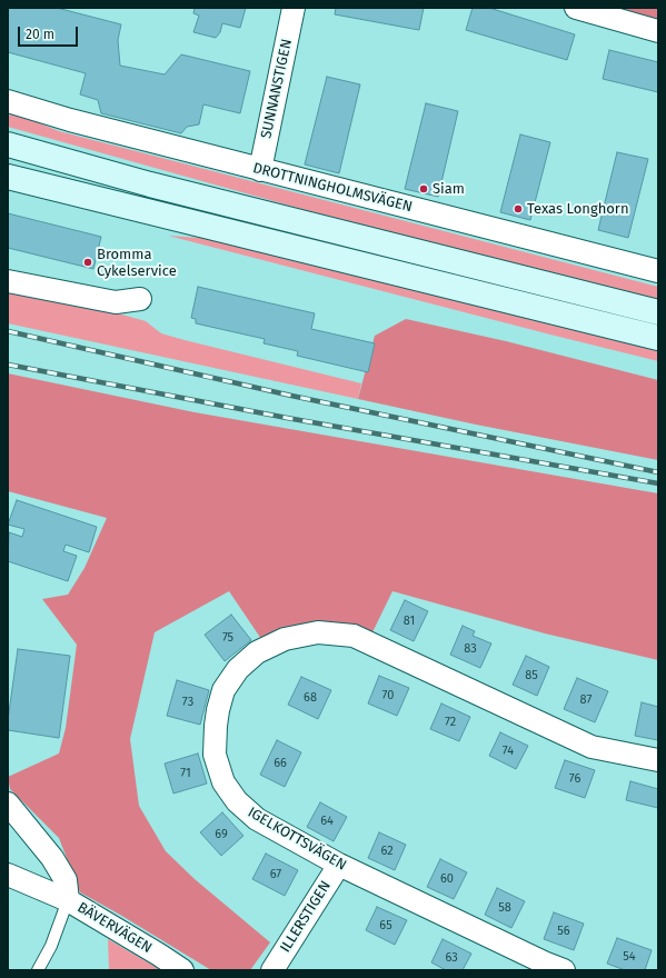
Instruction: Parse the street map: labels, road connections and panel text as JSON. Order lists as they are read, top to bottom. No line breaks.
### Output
{"streets":{"street":["SUNNANSTIGEN","DROTTNINGHOLMSVÄGEN","IGELKOTTSVÄGEN","ILLERSTIGEN","BÄVERVÄGEN"]},"crossings":[["SUNNANSTIGEN","DROTTNINGHOLMSVÄGEN"],["IGELKOTTSVÄGEN","ILLERSTIGEN"]],"places":["Siam","Texas Longhorn","Bromma Cykelservice"],"house_numbers":["81","75","83","85","70","68","87","73","72","74","66","71","76","64","69","62","67","60","58","65","56","54","63"],"scale_bar":"20 m"}
